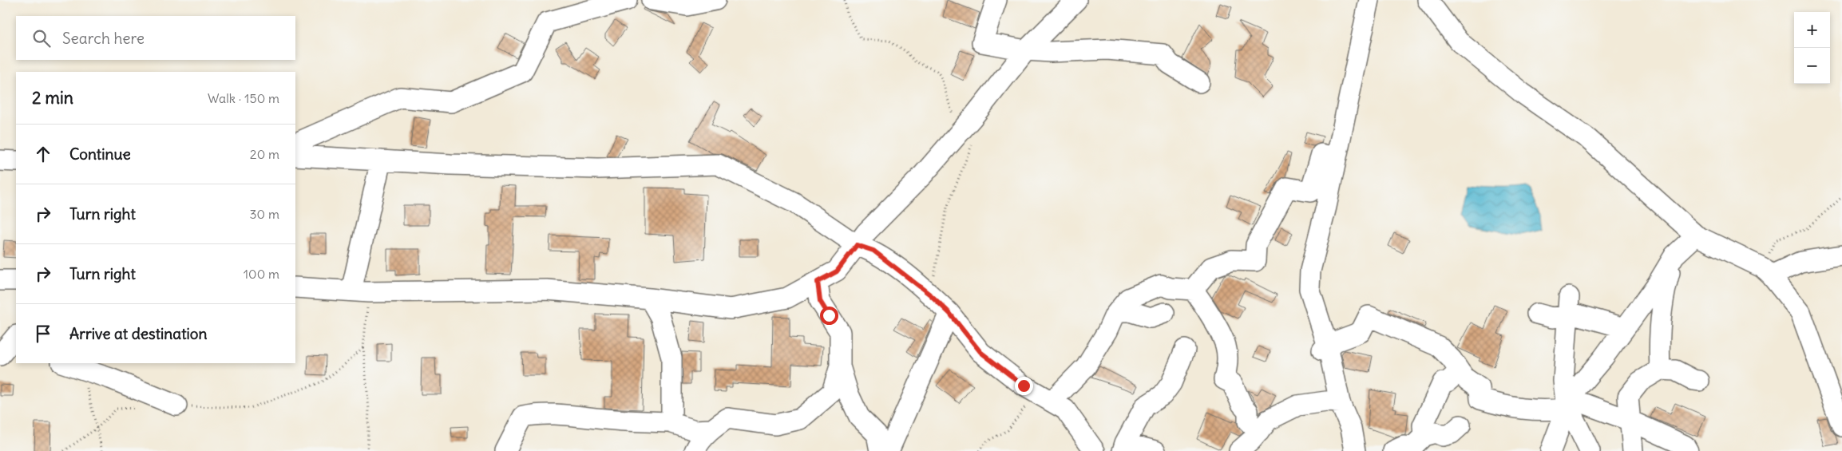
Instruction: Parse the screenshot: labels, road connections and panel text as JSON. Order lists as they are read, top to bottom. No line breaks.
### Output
{"page":{"map_buttons":["+","−"],"search":"Search here","heading":["2 min","Walk · 150 m"],"list":[["Continue","20 m"],["Turn right","30 m"],["Turn right","100 m"],"Arrive at destination"]}}
